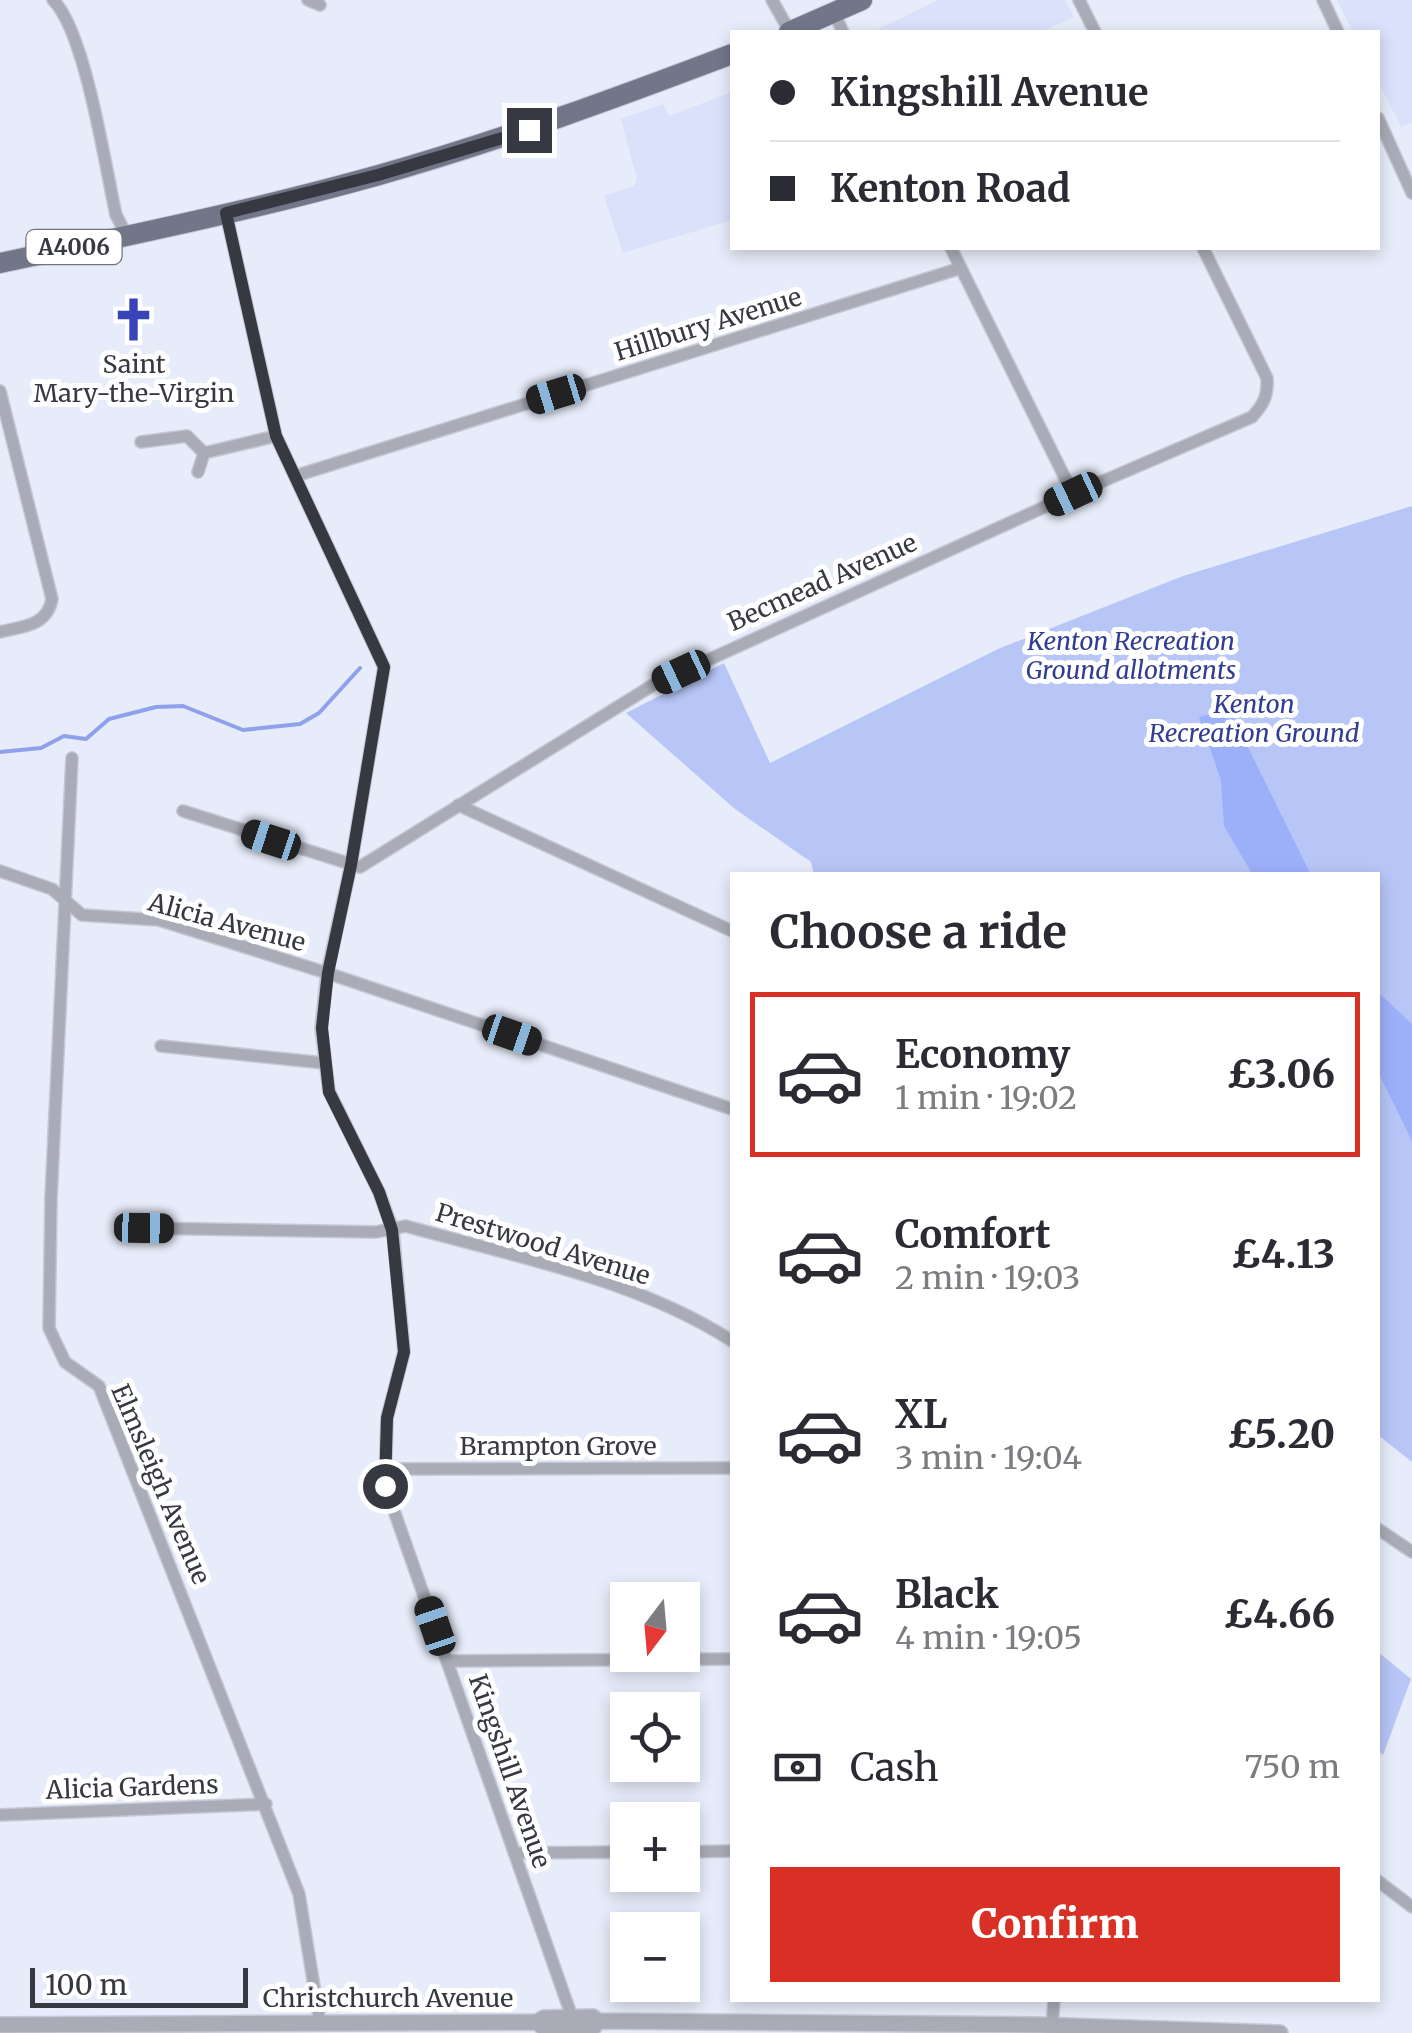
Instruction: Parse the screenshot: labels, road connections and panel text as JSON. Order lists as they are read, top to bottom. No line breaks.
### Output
{"streets":{"main road":["A4006"],"street":["Hillbury Avenue","Becmead Avenue","Alicia Avenue","Prestwood Avenue","Brampton Grove","Elmsleigh Avenue","Kingshill Avenue","Alicia Gardens","Christchurch Avenue"]},"crossings":[["Hillbury Avenue","Kingshill Avenue"],["Becmead Avenue","Kingshill Avenue"],["Alicia Avenue","Elmsleigh Avenue"],["Alicia Avenue","Kingshill Avenue"],["Prestwood Avenue","Kingshill Avenue"],["Brampton Grove","Kingshill Avenue"],["Elmsleigh Avenue","Alicia Gardens"],["Elmsleigh Avenue","Christchurch Avenue"],["Kingshill Avenue","Christchurch Avenue"]],"parks":["Kenton Recreation Ground allotments","Kenton Recreation Ground"],"places":{"church":["Saint Mary-the-Virgin"]},"scale_bar":"100 m","north":"bottom","page":{"banner":["Kingshill Avenue","Kenton Road"],"heading":"Choose a ride","list":[{"name":"Economy","note":"1 min · 19:02","value":"£3.06"},{"name":"Comfort","note":"2 min · 19:03","value":"£4.13"},{"name":"XL","note":"3 min · 19:04","value":"£5.20"},{"name":"Black","note":"4 min · 19:05","value":"£4.66"}],"map_buttons":["+","−"],"pay":["Cash","750 m"],"buttons":"Confirm","scale":"100 m"}}
